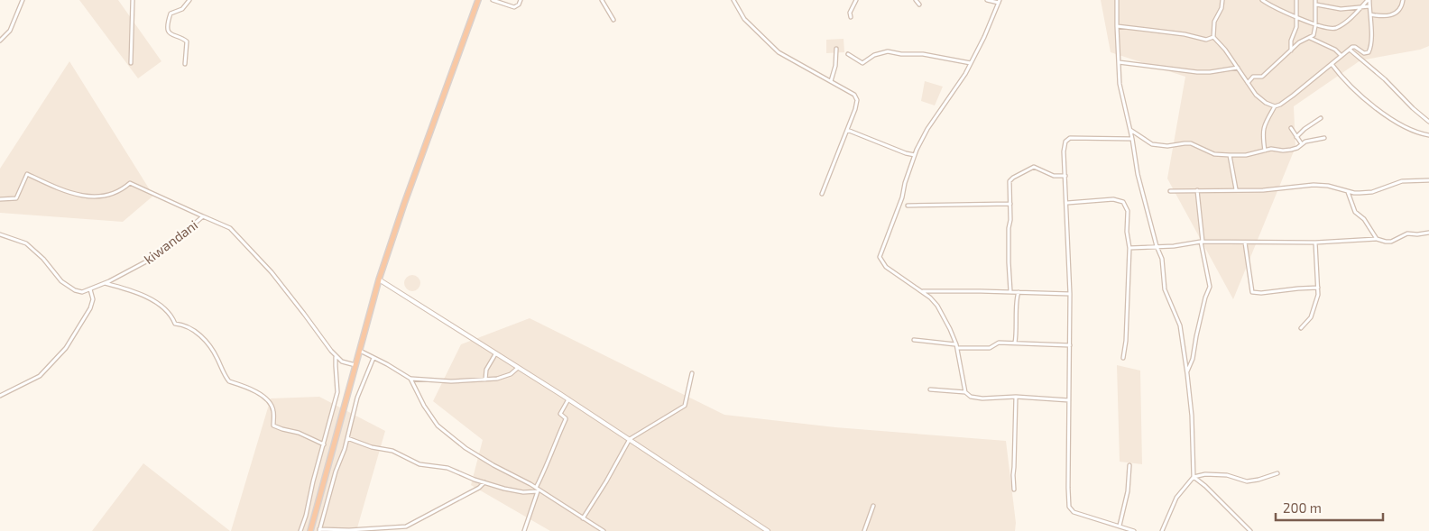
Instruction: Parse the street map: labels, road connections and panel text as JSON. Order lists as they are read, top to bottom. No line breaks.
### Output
{"streets":{"street":["kiwandani"]},"scale_bar":"200 m"}
